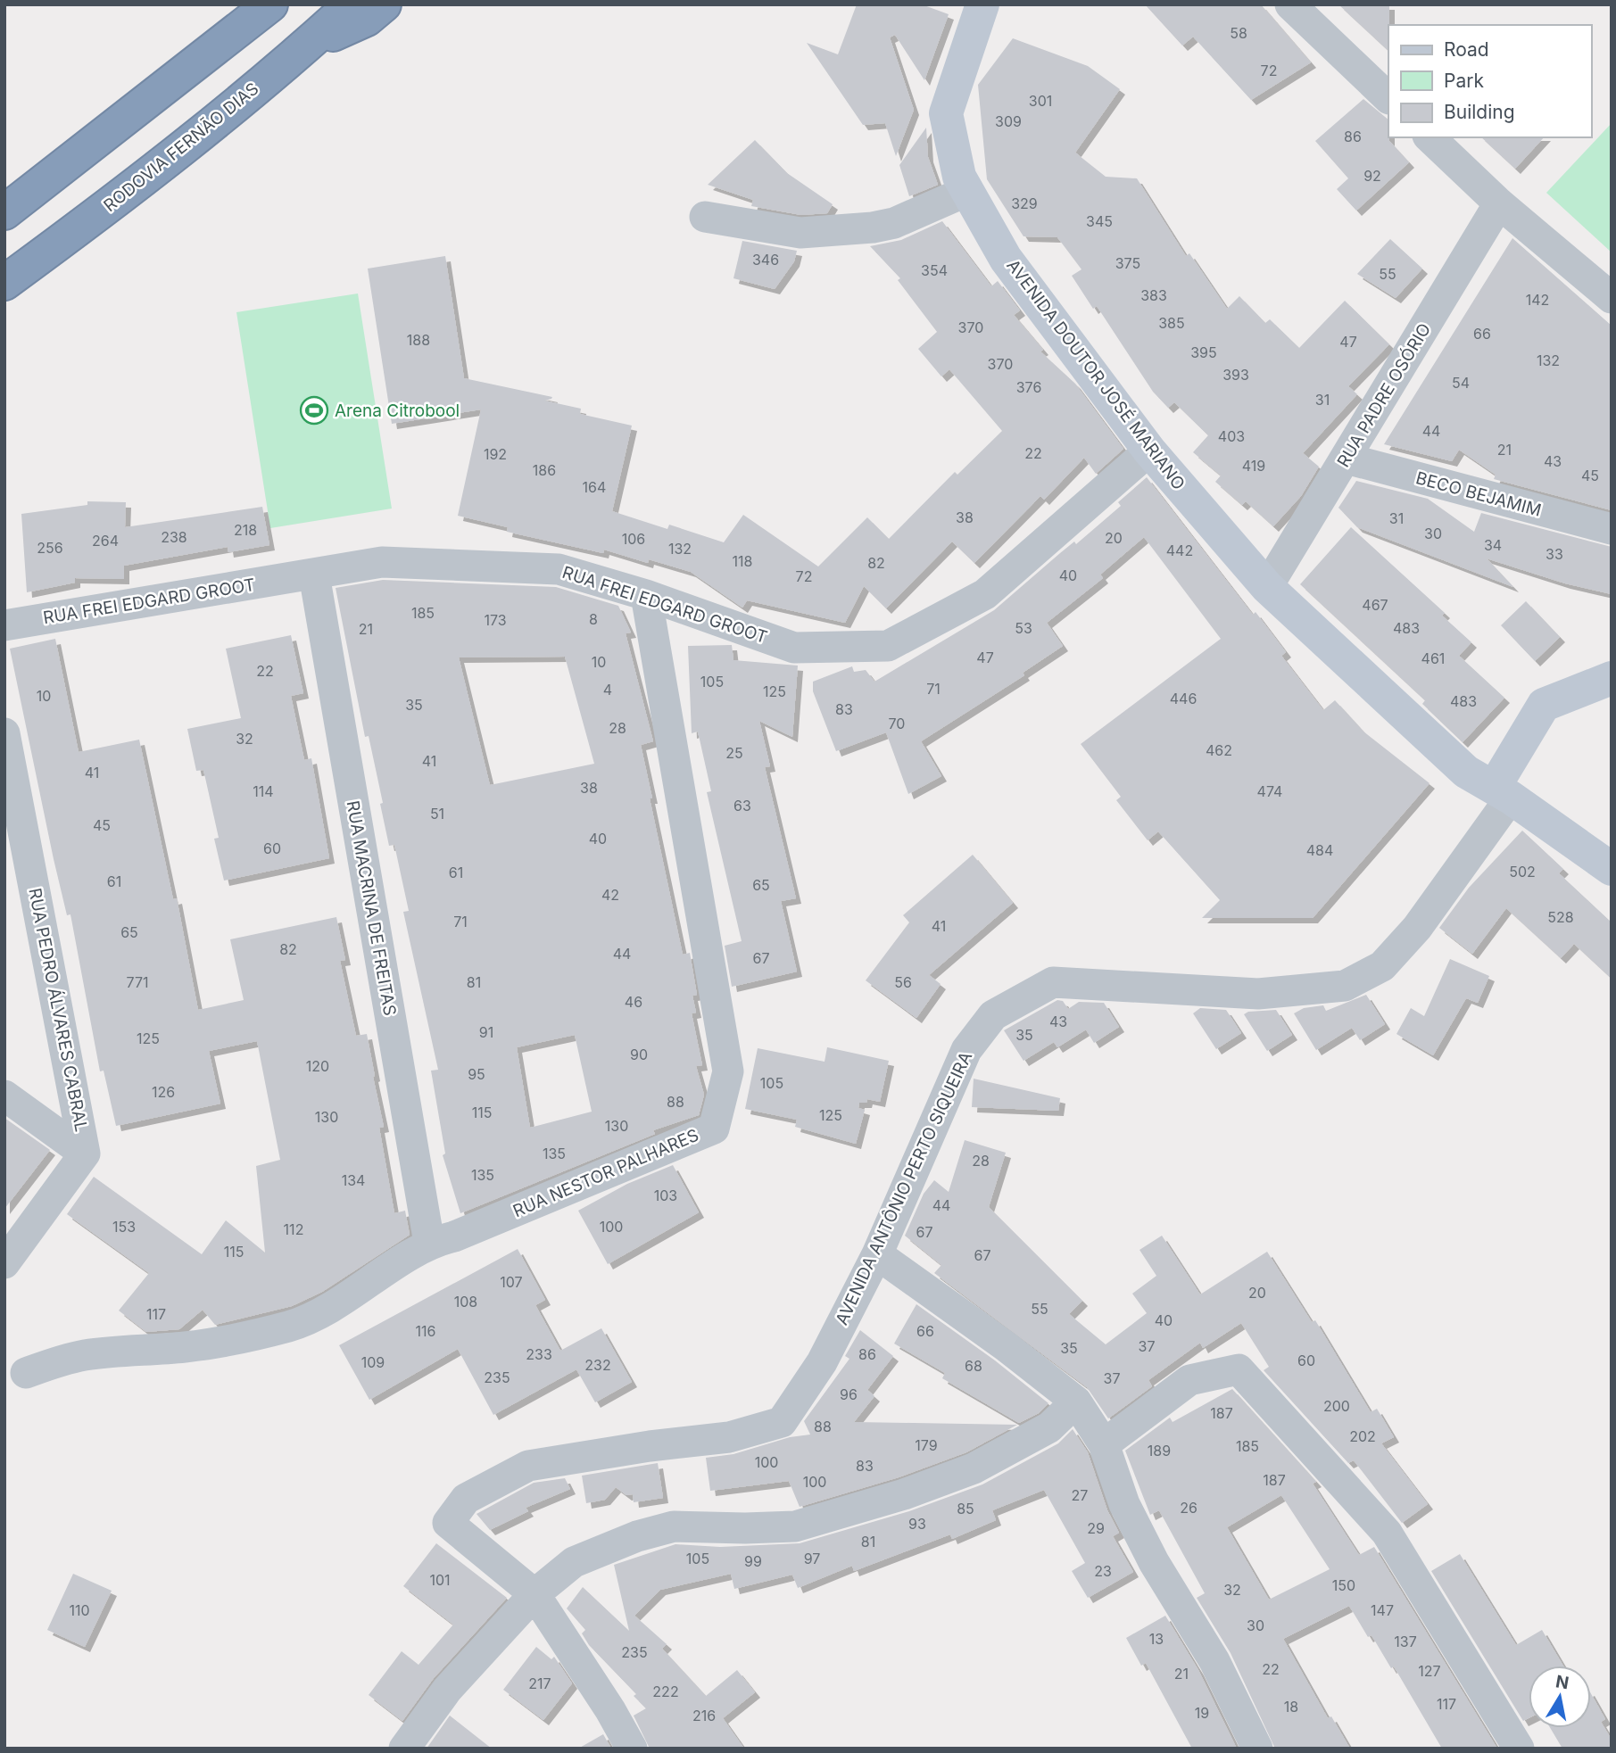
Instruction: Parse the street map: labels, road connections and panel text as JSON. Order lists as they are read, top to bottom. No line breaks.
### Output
{"streets":{"highway":["RODOVIA FERNÃO DIAS"],"street":["AVENIDA DOUTOR JOSÉ MARIANO","RUA PADRE OSÓRIO","BECO BEJAMIM","RUA FREI EDGARD GROOT","RUA MACRINA DE FREITAS","RUA PEDRO ÁLVARES CABRAL","RUA NESTOR PALHARES","AVENIDA ANTÔNIO PERTO SIQUEIRA"]},"crossings":[["AVENIDA DOUTOR JOSÉ MARIANO","RUA PADRE OSÓRIO"],["AVENIDA DOUTOR JOSÉ MARIANO","RUA FREI EDGARD GROOT"],["AVENIDA DOUTOR JOSÉ MARIANO","AVENIDA ANTÔNIO PERTO SIQUEIRA"],["RUA PADRE OSÓRIO","BECO BEJAMIM"],["RUA FREI EDGARD GROOT","RUA MACRINA DE FREITAS"],["RUA FREI EDGARD GROOT","RUA NESTOR PALHARES"],["RUA MACRINA DE FREITAS","RUA NESTOR PALHARES"]],"places":{"sports":["Arena Citrobool"]},"house_numbers":["58","72","301","309","86","92","329","345","346","375","354","55","383","142","385","370","66","188","47","395","132","370","393","54","376","31","44","403","21","22","192","43","419","186","45","164","38","31","218","30","238","20","106","264","34","256","132","442","33","118","82","40","72","467","185","8","173","53","483","21","47","461","10","22","105","71","4","125","10","446","483","35","83","70","28","32","462","25","41","41","38","114","474","63","51","45","40","60","484","502","61","61","65","42","528","71","41","65","82","44","67","771","81","56","46","43","91","35","125","90","120","95","105","126","88","115","125","130","130","135","28","135","134","103","44","153","100","112","67","115","67","107","20","108","55","117","40","116","66","37","35","233","86","60","109","232","68","235","37","96","200","187","88","202","179","185","189","100","83","187","100","27","26","85","93","29","81","105","97","99","23","101","150","32","110","147","30","13","137","235","22","127","21","217","222","117","18","19","216"],"legend":["Road","Park","Building"],"north":"top"}
